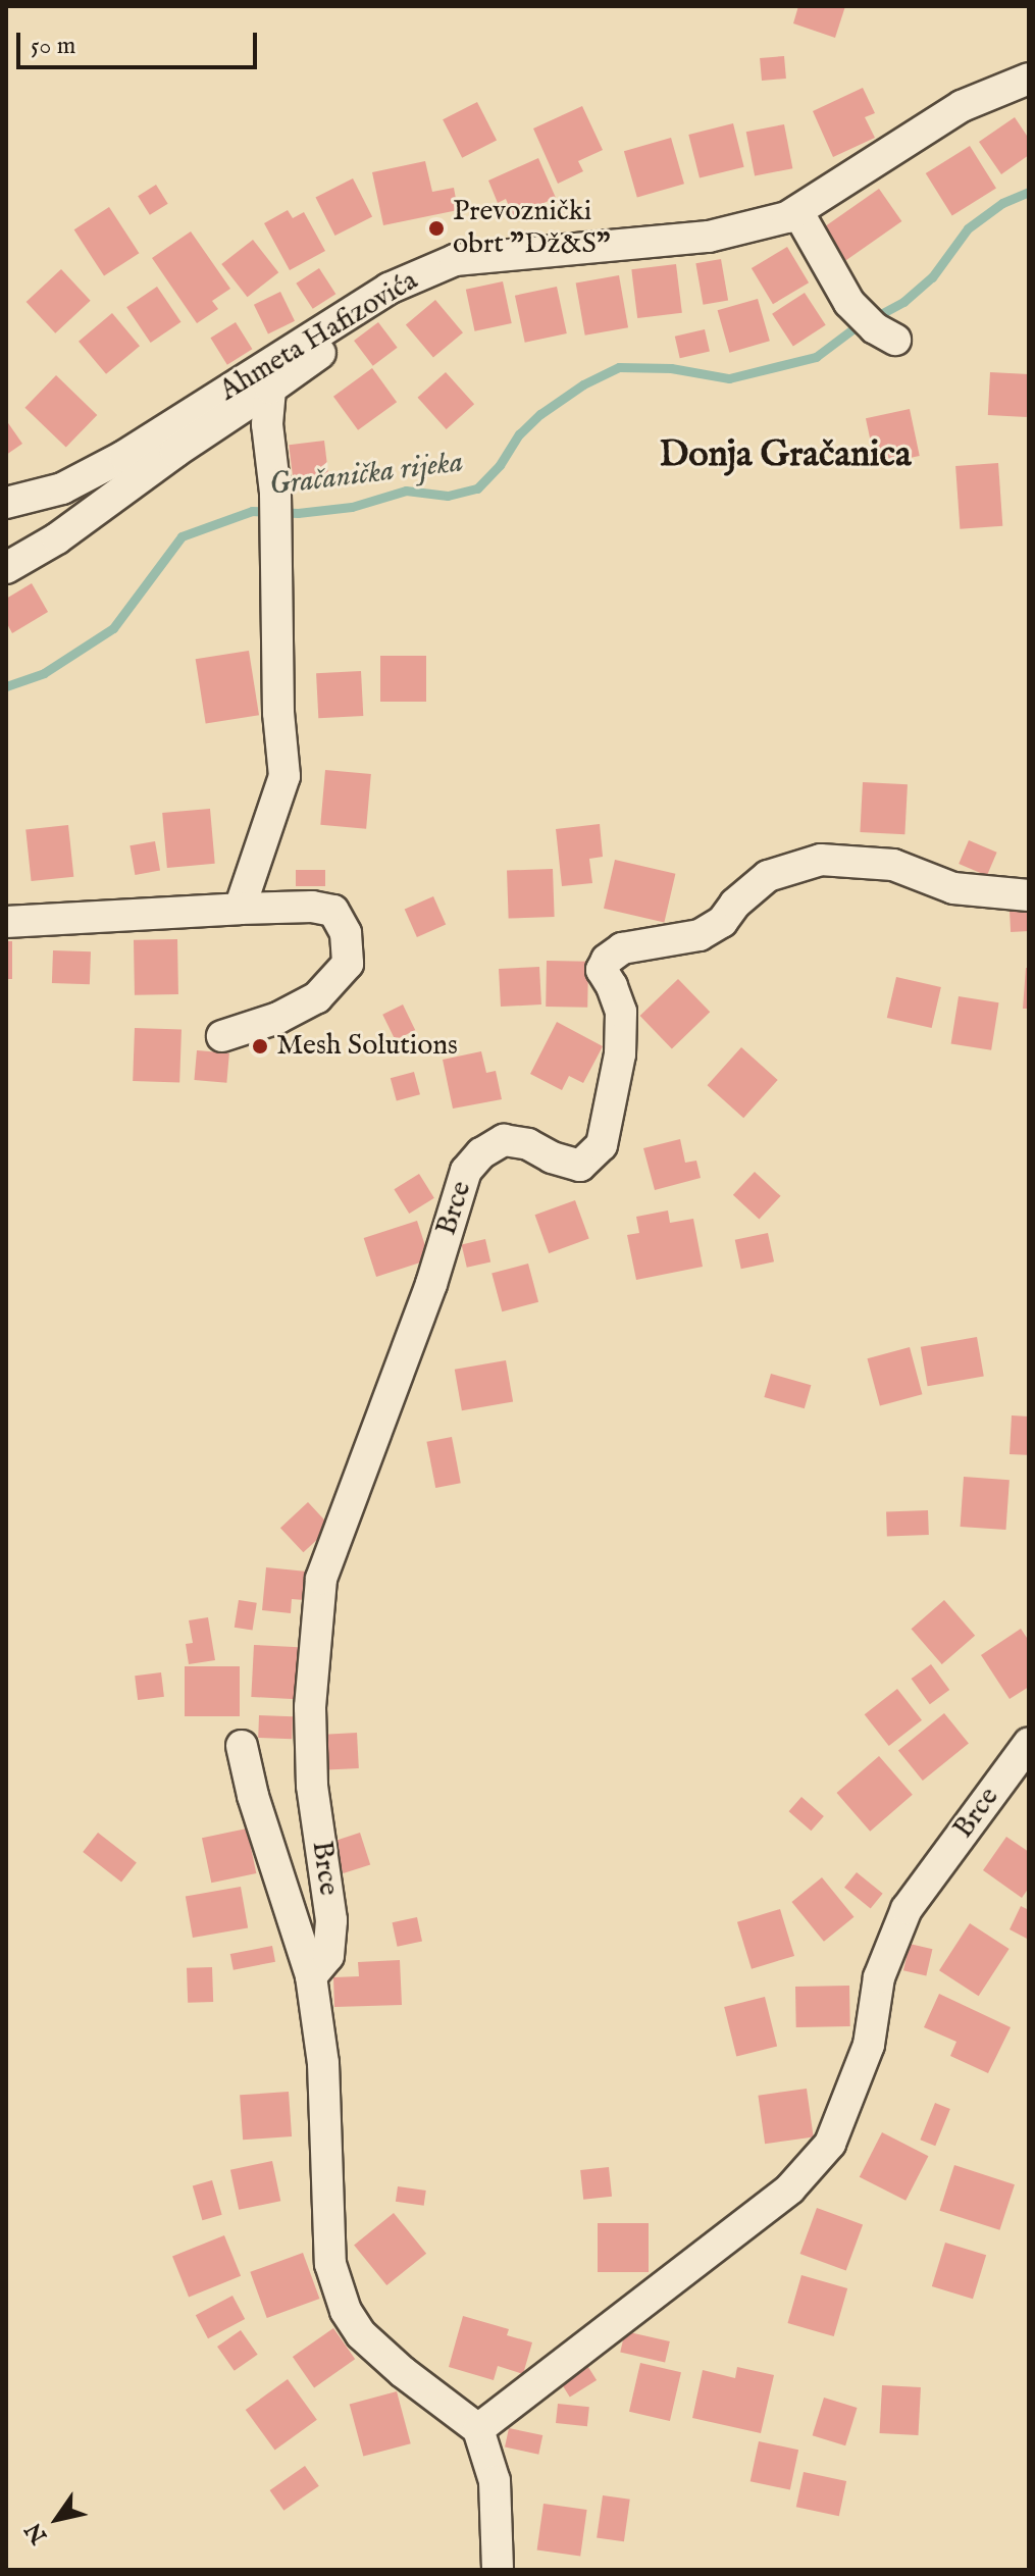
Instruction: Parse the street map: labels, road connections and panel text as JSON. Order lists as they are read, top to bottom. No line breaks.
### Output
{"streets":{"street":["Ahmeta Hafizovića","Brce"]},"districts":["Donja Gračanica"],"water":["Gračanička rijeka"],"places":["Prevoznički obrt \"Dž&S\"","Mesh Solutions"],"scale_bar":"50 m","north":"bottom left"}
